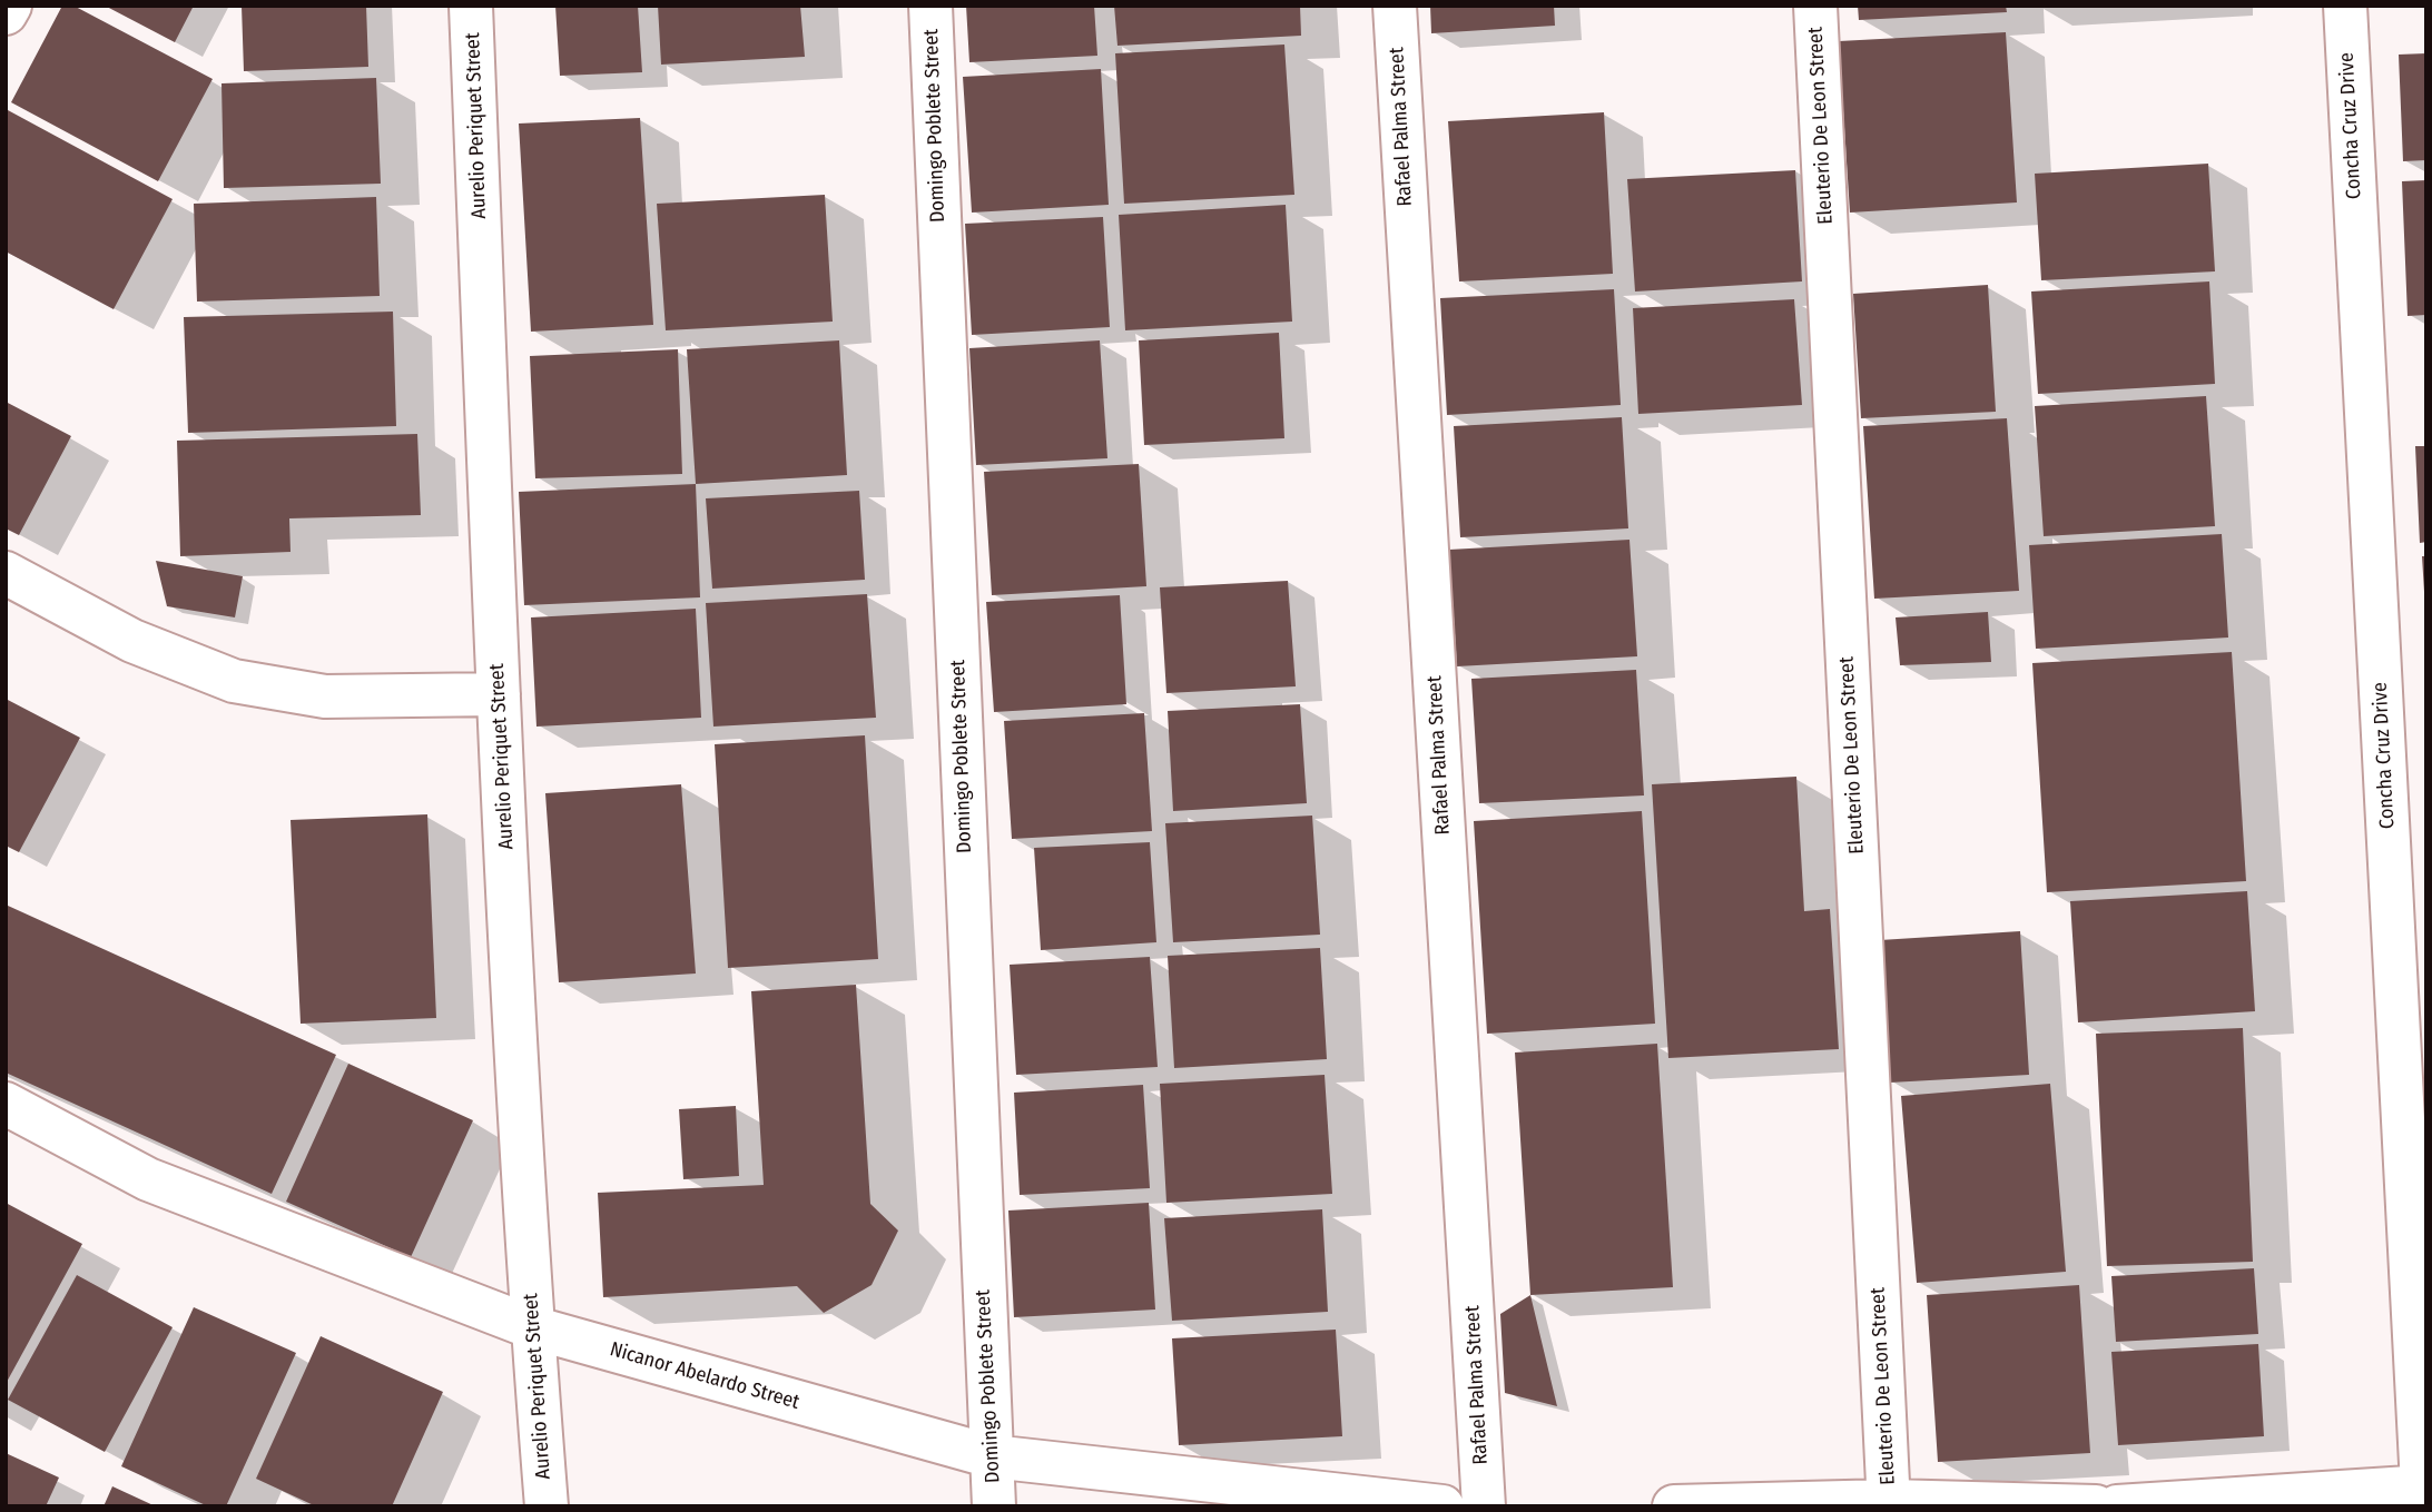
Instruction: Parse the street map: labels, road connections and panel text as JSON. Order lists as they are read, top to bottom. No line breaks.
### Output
{"streets":{"street":["Aurelio Periquet Street","Domingo Poblete Street","Eleuterio De Leon Street","Concha Cruz Drive","Rafael Palma Street","Nicanor Abelardo Street"]},"crossings":[["Aurelio Periquet Street","Nicanor Abelardo Street"],["Domingo Poblete Street","Nicanor Abelardo Street"]]}
